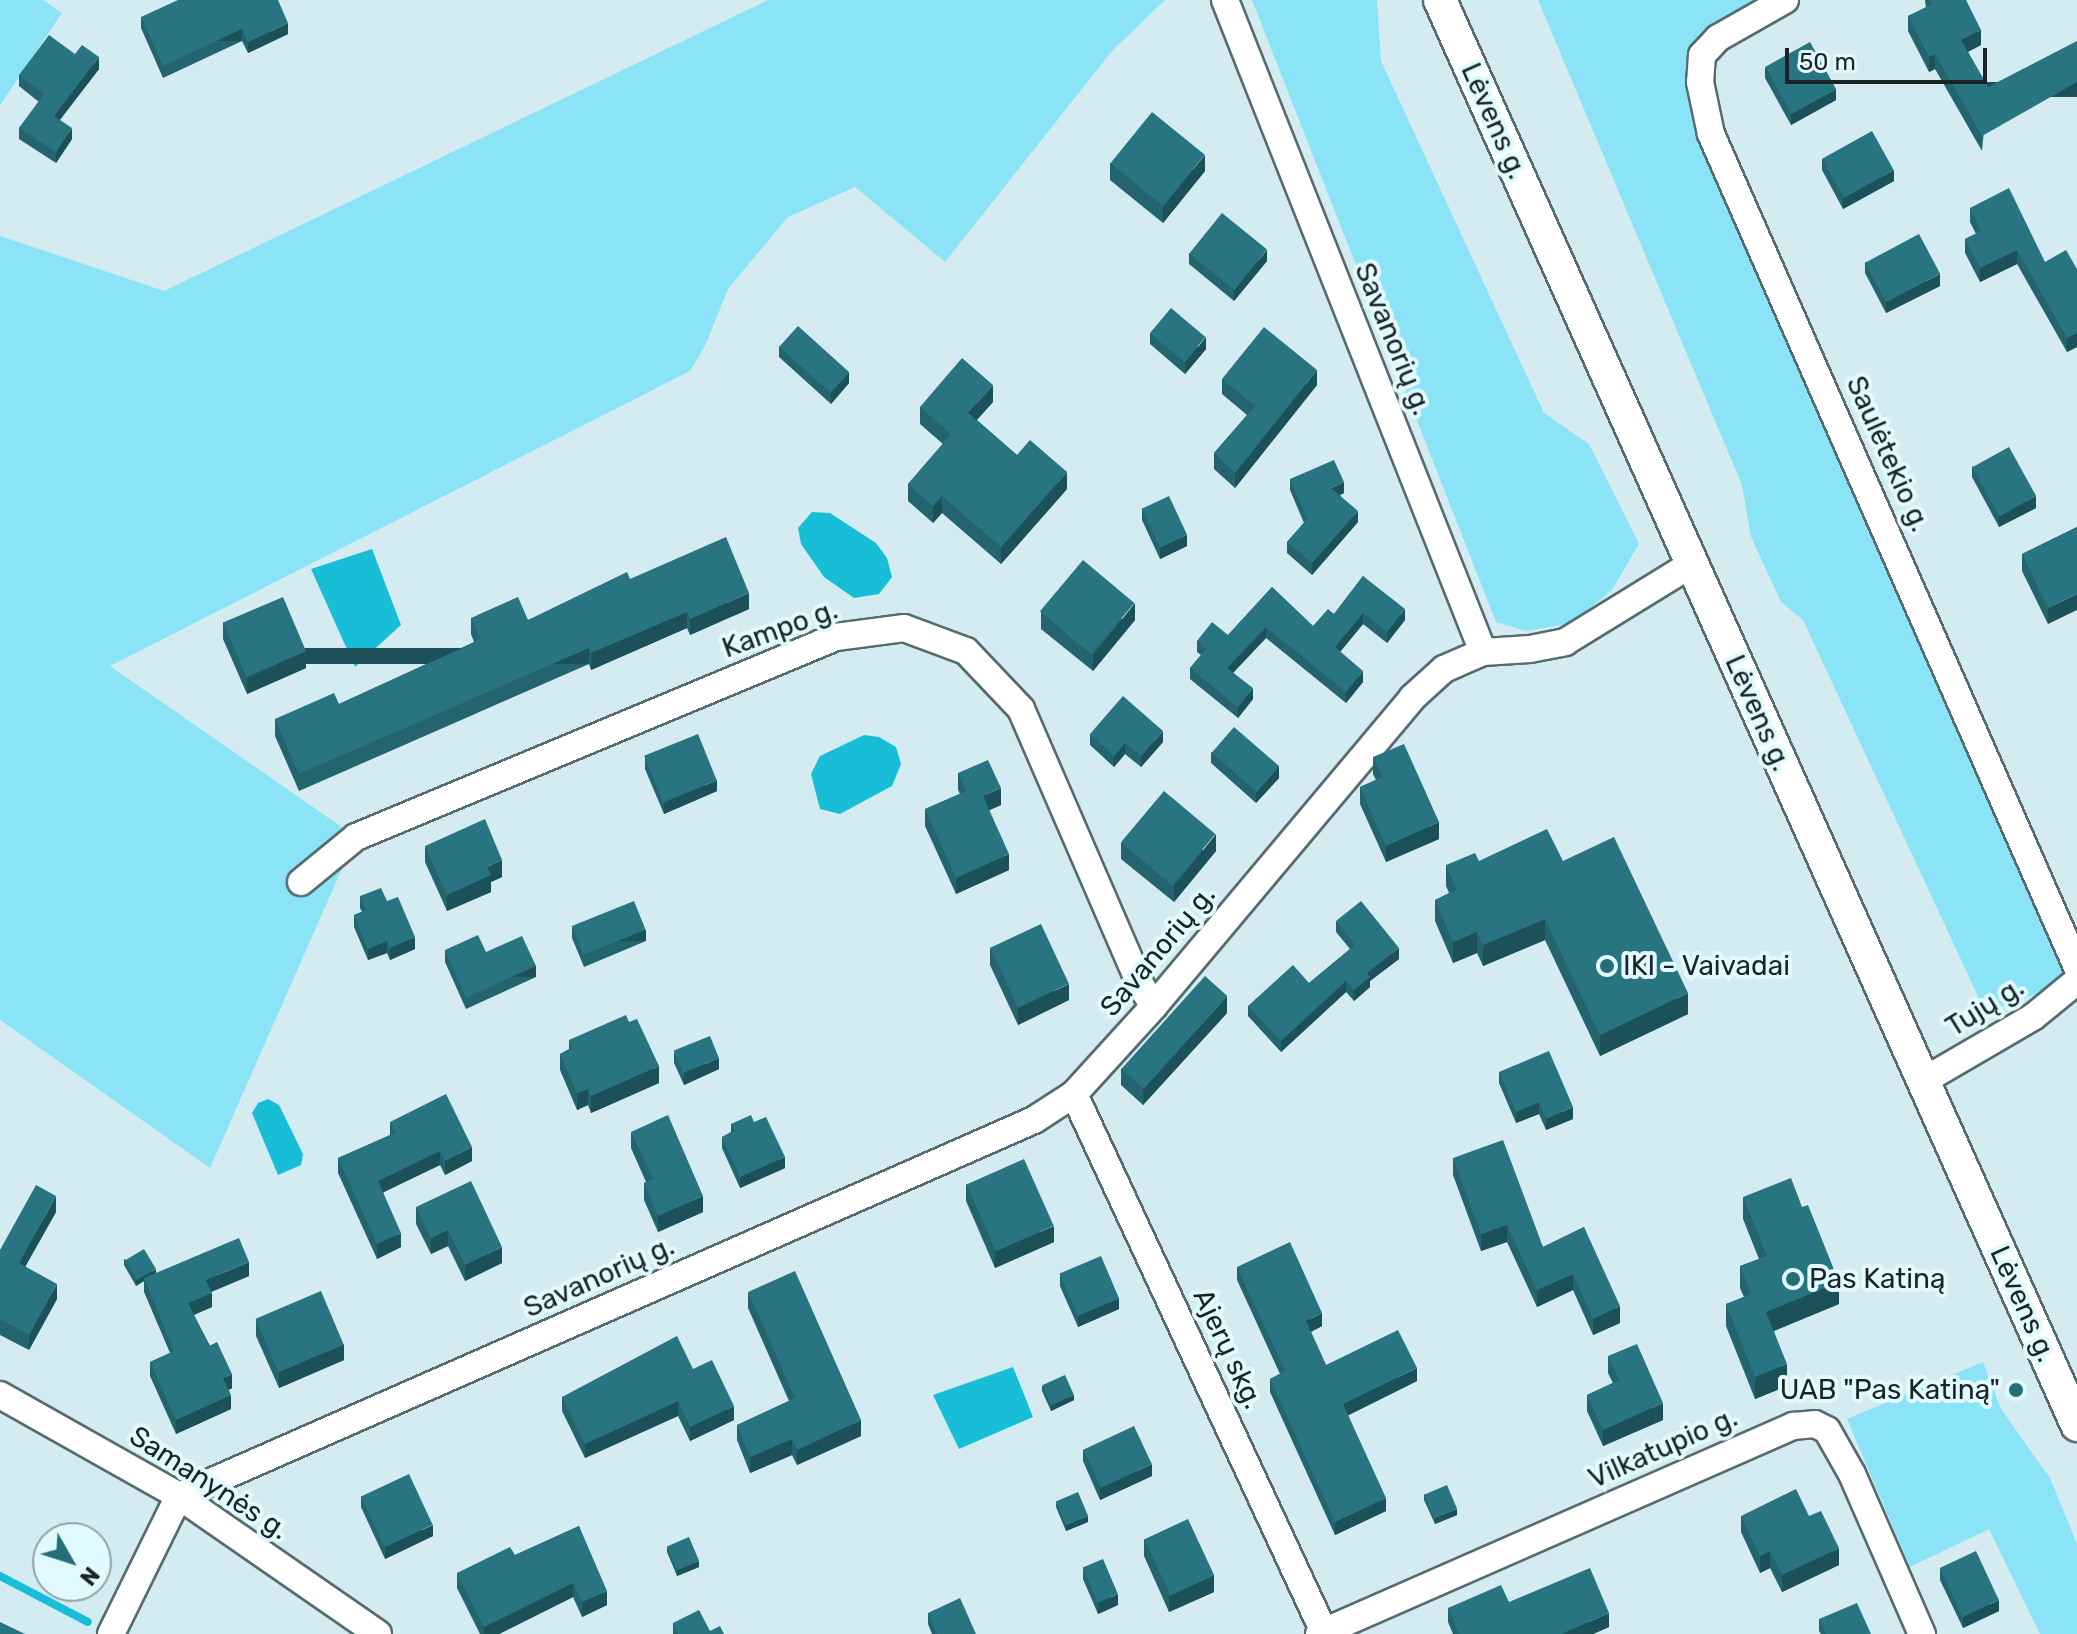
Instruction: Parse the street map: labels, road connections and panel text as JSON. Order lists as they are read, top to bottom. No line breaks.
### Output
{"streets":{"main road":["Lėvens g."],"street":["Savanorių g.","Saulėtekio g.","Kampo g.","Tujų g.","Ajerų skg.","Vilkatupio g.","Samanynės g."]},"crossings":[["Lėvens g.","Tujų g."],["Savanorių g.","Kampo g."],["Savanorių g.","Ajerų skg."],["Savanorių g.","Samanynės g."],["Ajerų skg.","Vilkatupio g."]],"places":["IKI - Vaivadai","Pas Katiną","UAB \"Pas Katiną\""],"scale_bar":"50 m","north":"bottom right"}
